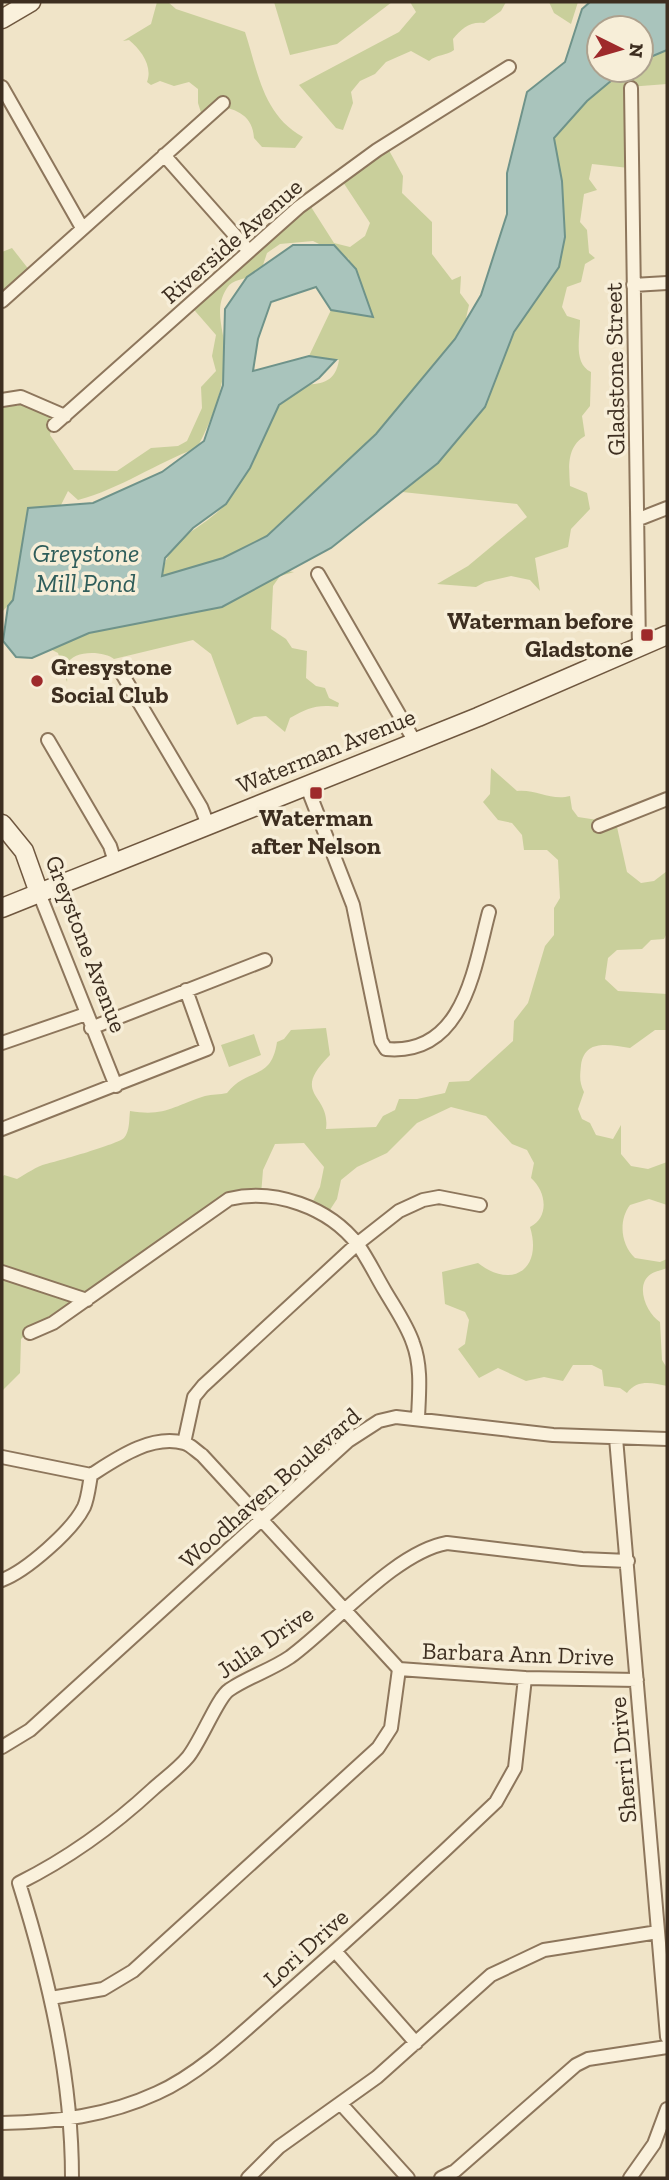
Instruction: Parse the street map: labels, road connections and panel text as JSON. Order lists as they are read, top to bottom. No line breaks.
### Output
{"streets":{"main road":["Waterman Avenue","Greystone Avenue"],"street":["Riverside Avenue","Gladstone Street","Woodhaven Boulevard","Julia Drive","Barbara Ann Drive","Sherri Drive","Lori Drive"]},"crossings":[["Gladstone Street","Waterman Avenue"],["Waterman Avenue","Greystone Avenue"],["Woodhaven Boulevard","Barbara Ann Drive"],["Woodhaven Boulevard","Sherri Drive"],["Julia Drive","Barbara Ann Drive"],["Julia Drive","Sherri Drive"],["Barbara Ann Drive","Sherri Drive"],["Barbara Ann Drive","Lori Drive"]],"water":["Greystone Mill Pond"],"places":{"transit":["Waterman before Gladstone","Waterman after Nelson"],"other":["Gresystone Social Club"]},"north":"right"}
